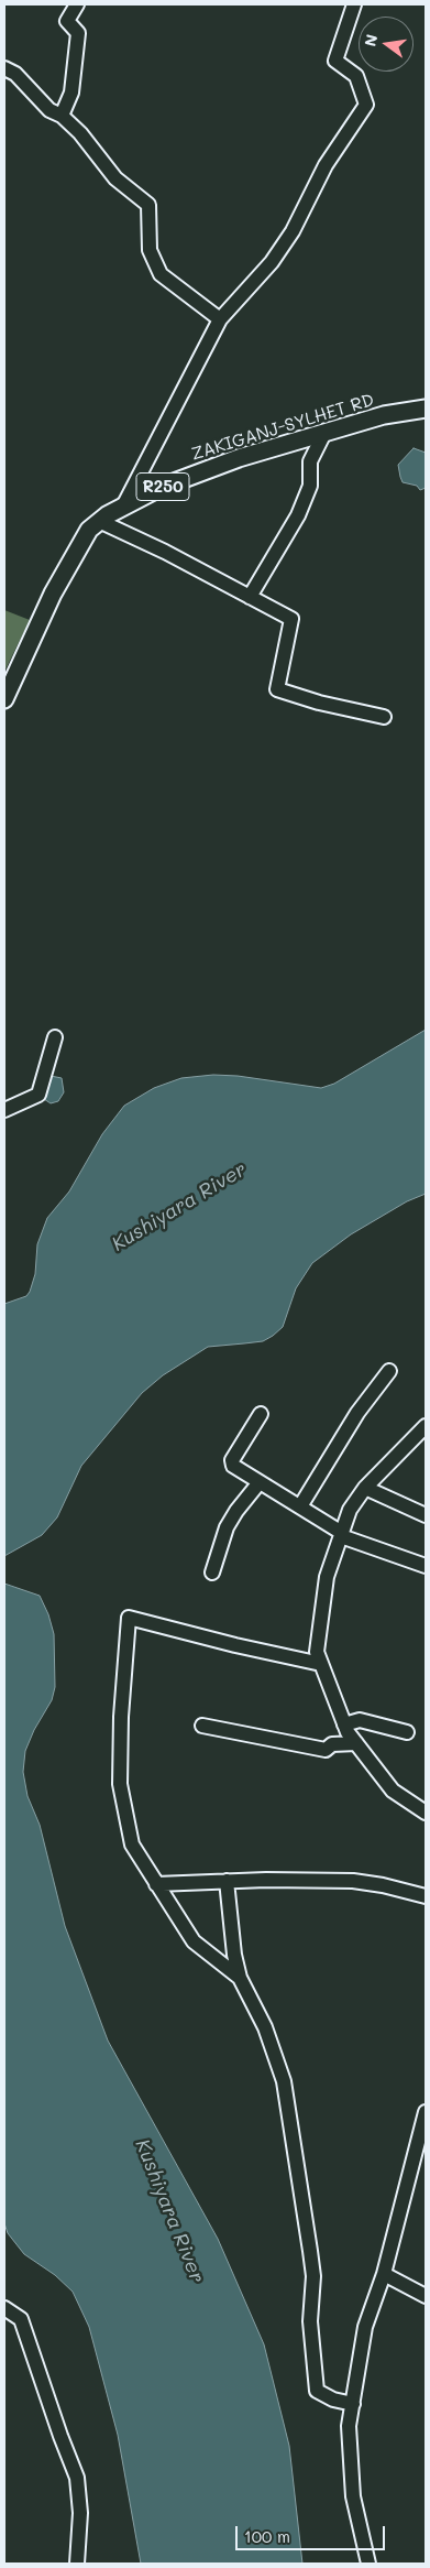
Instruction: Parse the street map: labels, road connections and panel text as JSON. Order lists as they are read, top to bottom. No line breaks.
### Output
{"streets":{"main road":["ZAKIGANJ-SYLHET RD","R250"]},"water":["Kushiyara River"],"scale_bar":"100 m","north":"left"}
